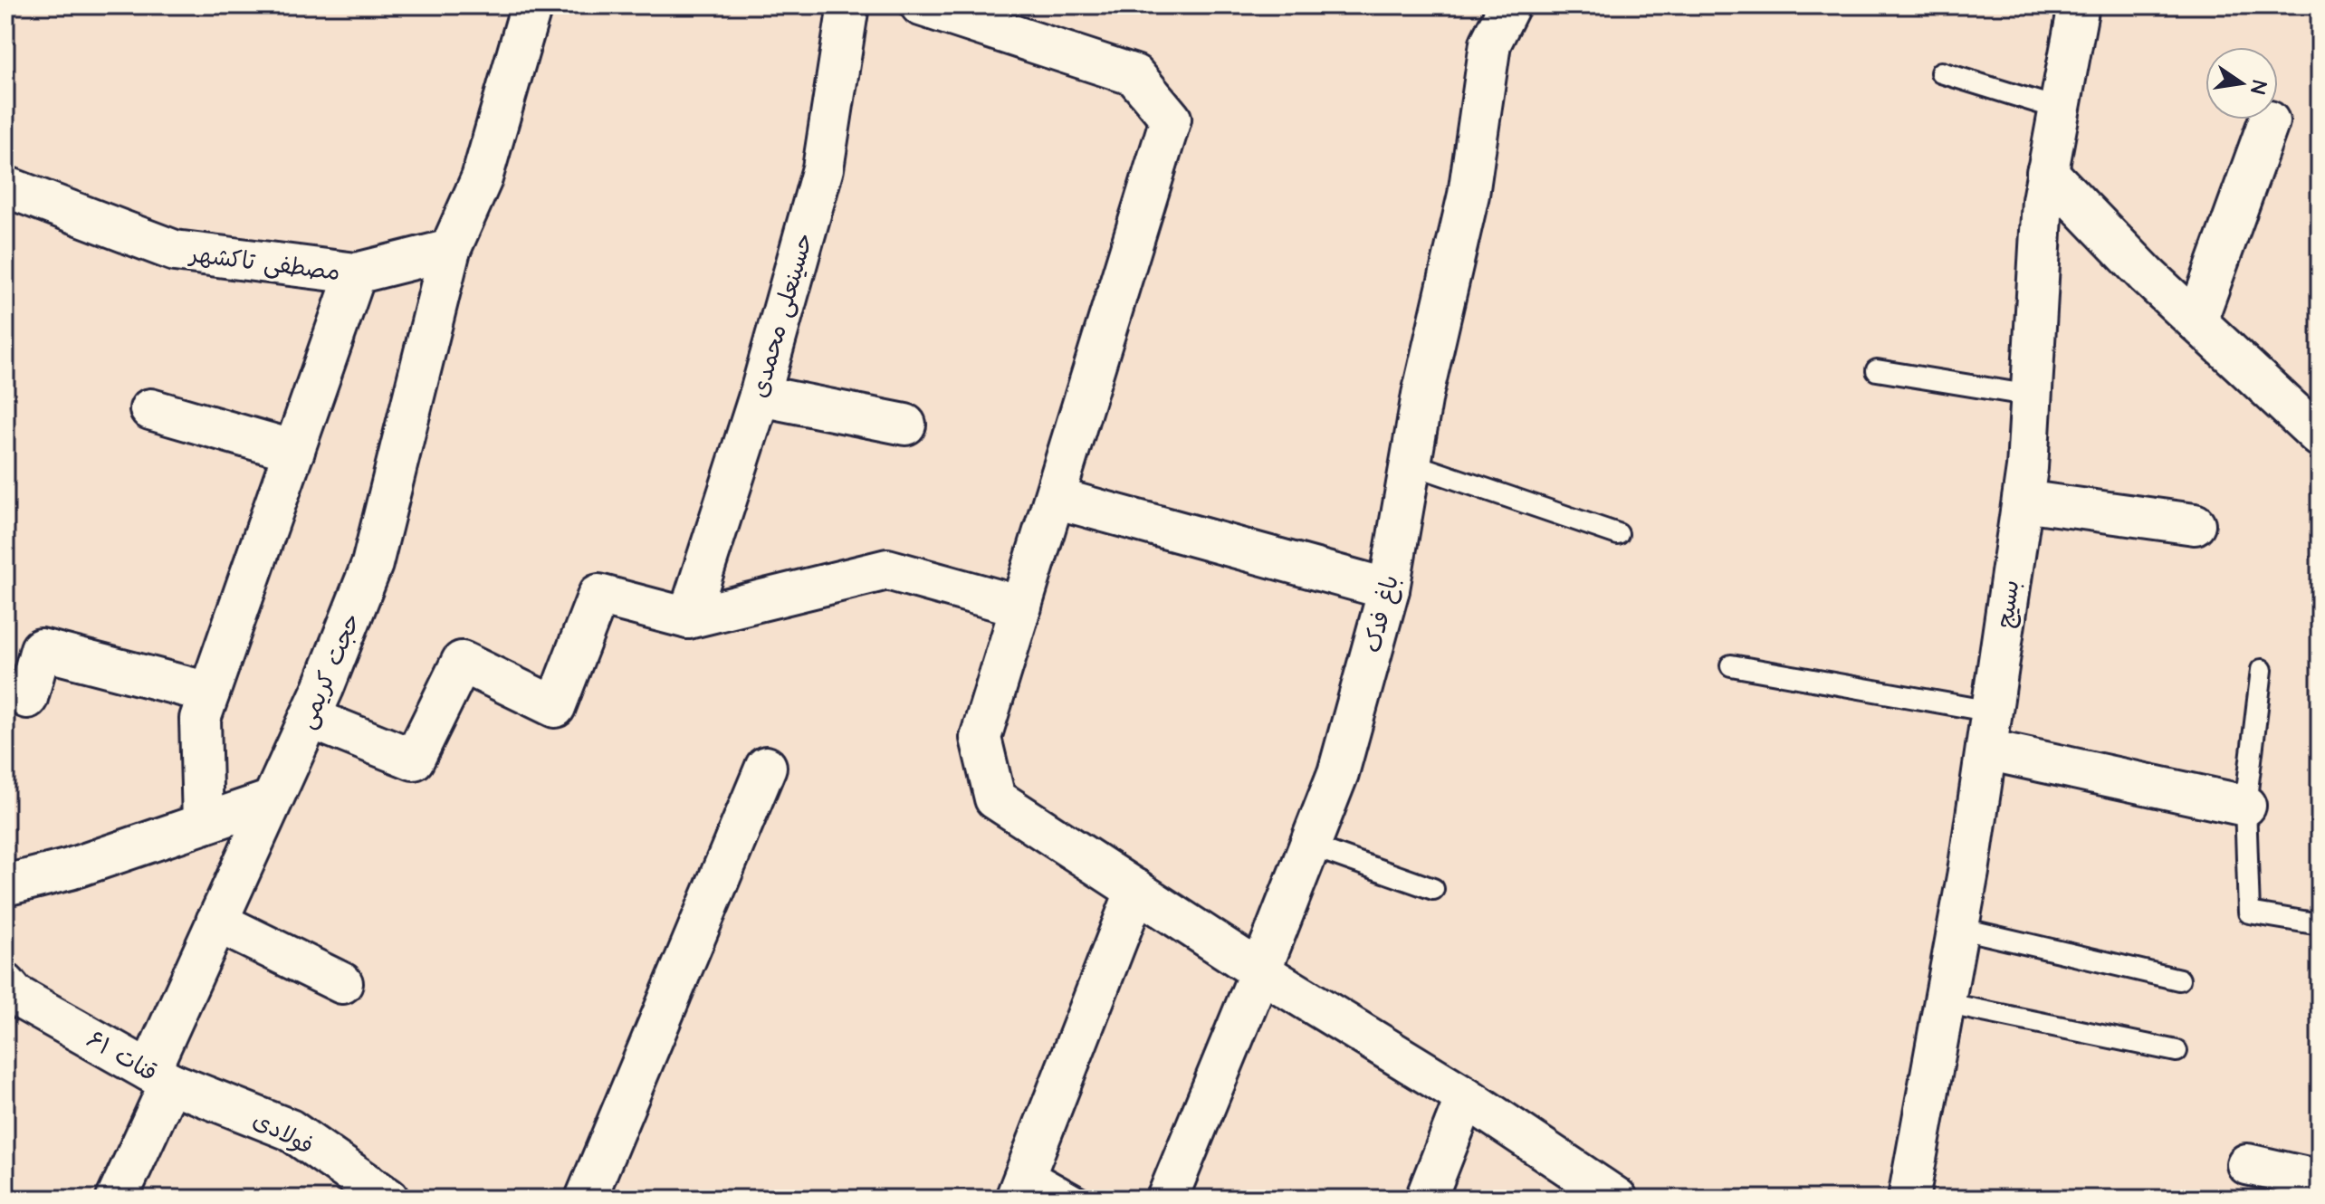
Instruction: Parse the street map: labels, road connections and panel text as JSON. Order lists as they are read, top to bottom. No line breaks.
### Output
{"streets":{"street":["مصطفی تاکشهر","حسینعلی محمدی","بسیج","باغ فدک","حجت کریمی","قنات ۶۱","فولادی"]},"crossings":[["مصطفی تاکشهر","حجت کریمی"],["حجت کریمی","قنات ۶۱"],["حجت کریمی","فولادی"],["قنات ۶۱","فولادی"]],"north":"right"}
